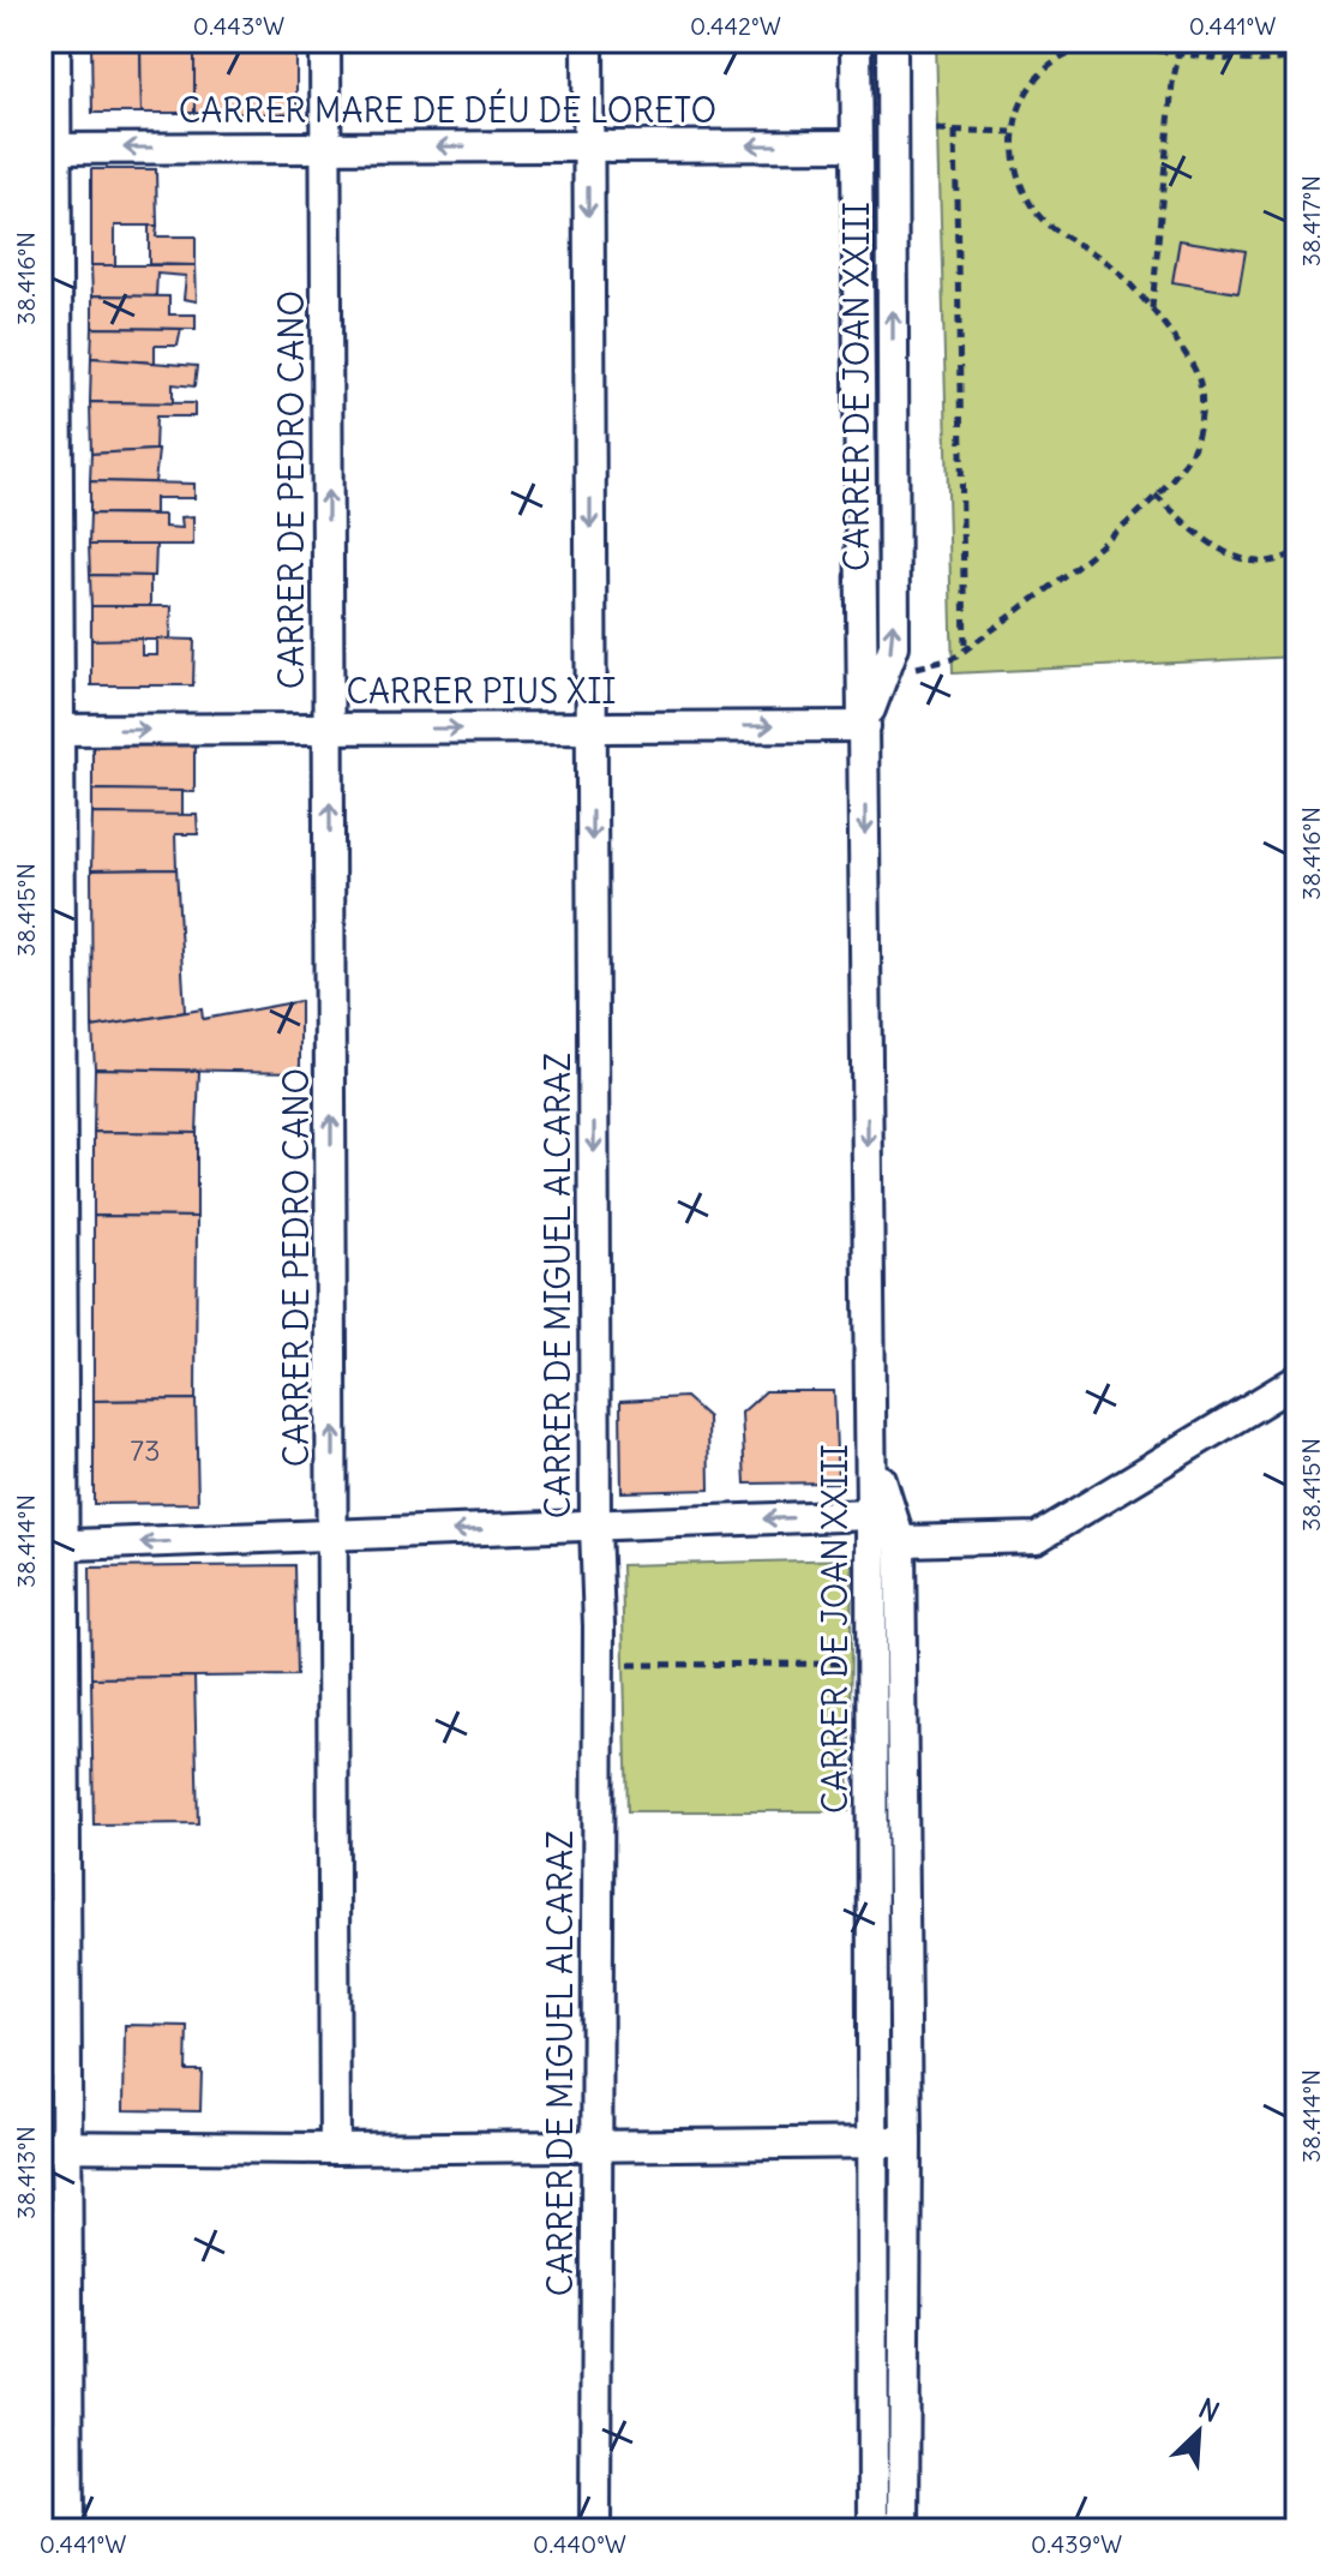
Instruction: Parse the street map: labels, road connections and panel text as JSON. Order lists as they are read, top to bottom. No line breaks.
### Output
{"streets":{"street":["CARRER MARE DE DÉU DE LORETO","CARRER DE JOAN XXIII","CARRER DE PEDRO CANO","CARRER PIUS XII","CARRER DE MIGUEL ALCARAZ"]},"crossings":[["CARRER MARE DE DÉU DE LORETO","CARRER DE JOAN XXIII"],["CARRER MARE DE DÉU DE LORETO","CARRER DE PEDRO CANO"],["CARRER MARE DE DÉU DE LORETO","CARRER DE MIGUEL ALCARAZ"],["CARRER DE JOAN XXIII","CARRER PIUS XII"],["CARRER DE PEDRO CANO","CARRER PIUS XII"],["CARRER PIUS XII","CARRER DE MIGUEL ALCARAZ"]],"one_way":["CARRER MARE DE DÉU DE LORETO","CARRER DE PEDRO CANO","CARRER PIUS XII","CARRER DE MIGUEL ALCARAZ"],"house_numbers":["73"],"north":"top right","coordinates":["0.443°W","0.442°W","0.441°W","38.417°N","38.416°N","38.415°N","38.414°N","38.413°N","0.440°W","0.439°W"]}
